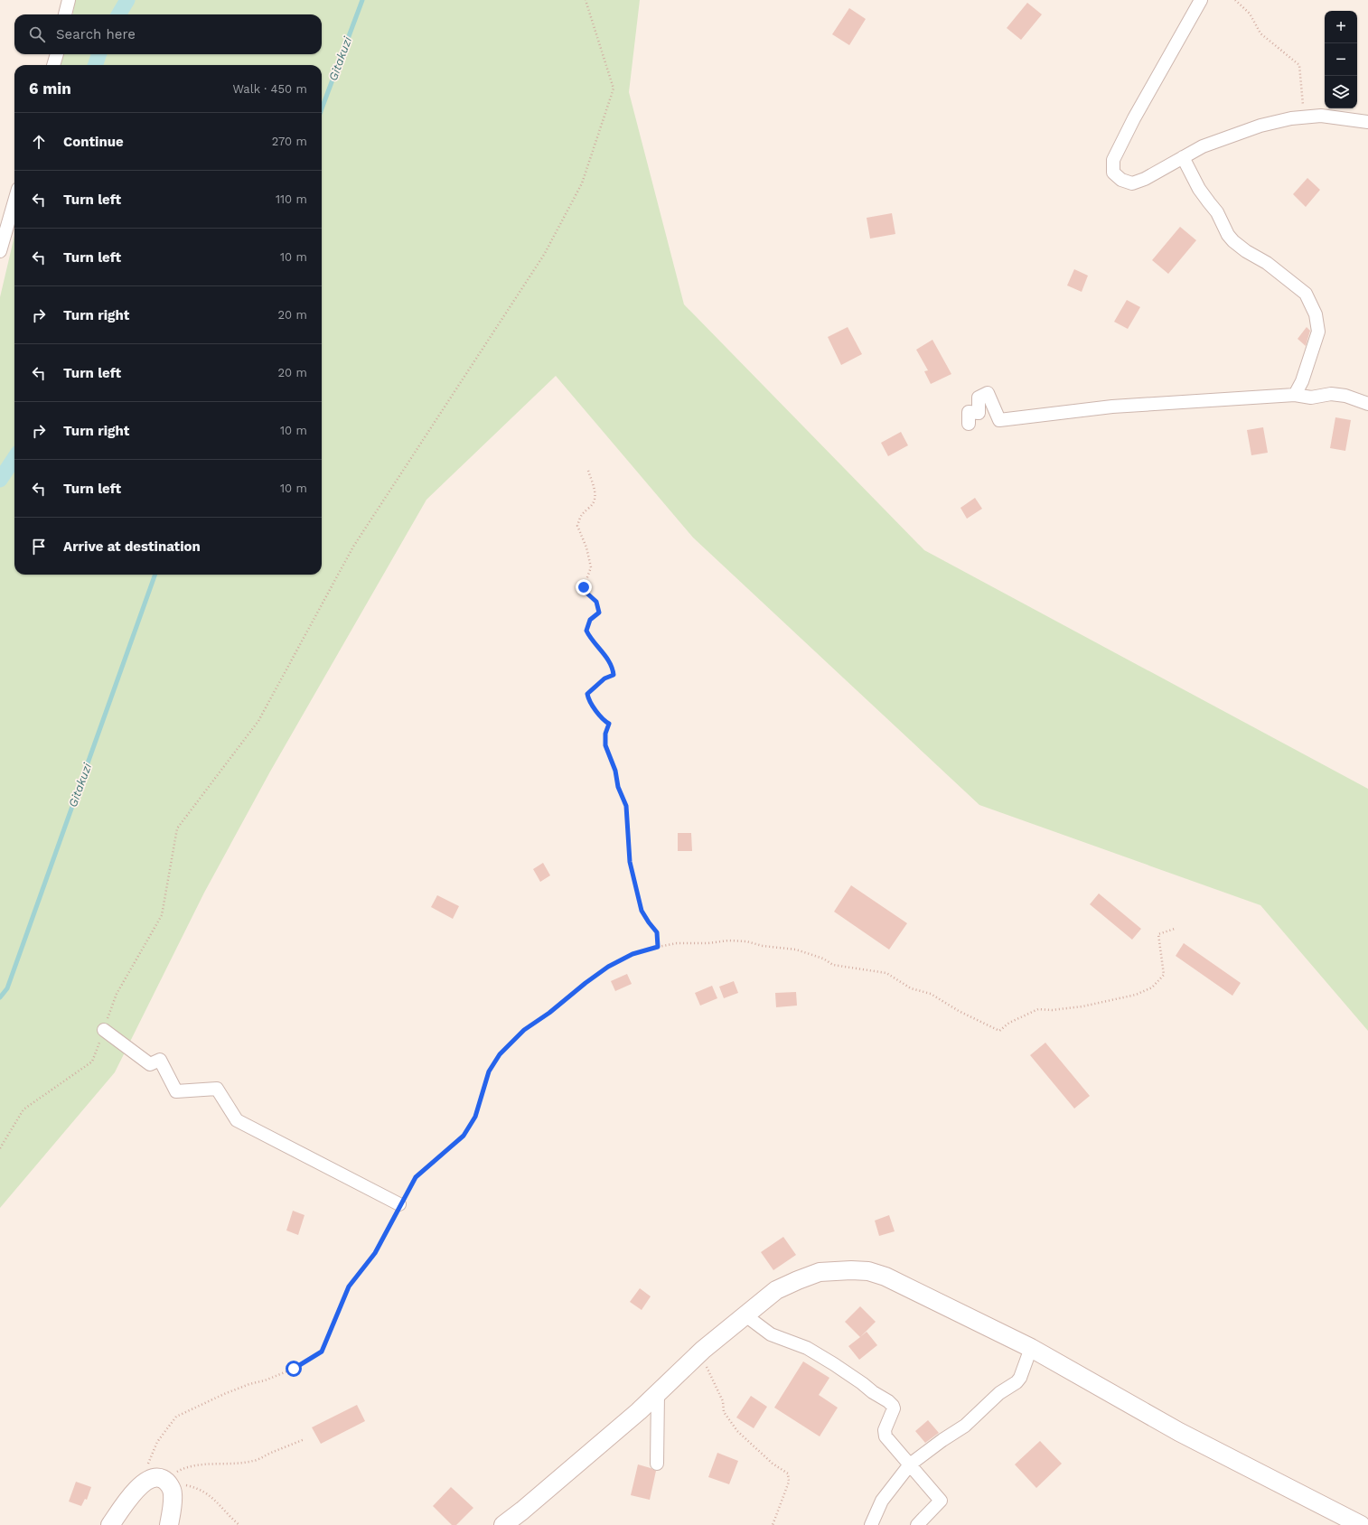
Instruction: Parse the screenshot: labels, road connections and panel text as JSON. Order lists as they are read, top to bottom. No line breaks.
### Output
{"water":["Gitakuzi"],"page":{"map_buttons":["+","−"],"search":"Search here","heading":["6 min","Walk · 450 m"],"list":[["Continue","270 m"],["Turn left","110 m"],["Turn left","10 m"],["Turn right","20 m"],["Turn left","20 m"],["Turn right","10 m"],["Turn left","10 m"],"Arrive at destination"]}}
